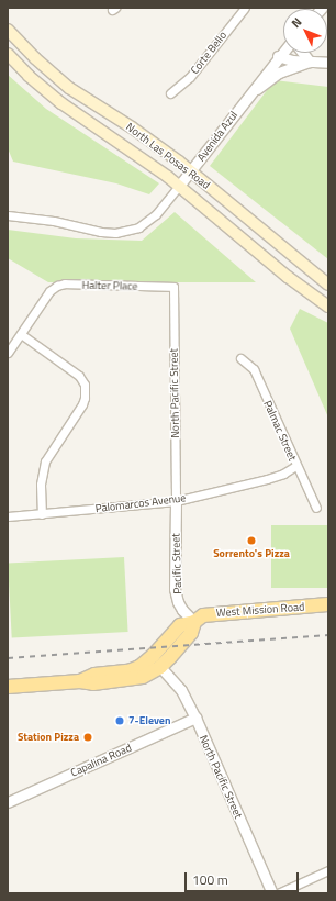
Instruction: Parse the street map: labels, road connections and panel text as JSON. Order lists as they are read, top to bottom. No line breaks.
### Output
{"streets":{"main road":["North Las Posas Road","West Mission Road"],"street":["Corte Bello","Avenida Azul","Halter Place","North Pacific Street","Palmac Street","Palomarcos Avenue","Pacific Street","Capalina Road"]},"crossings":[["Avenida Azul","North Las Posas Road"],["Halter Place","North Pacific Street"],["North Pacific Street","Palomarcos Avenue"],["North Pacific Street","Pacific Street"],["North Pacific Street","West Mission Road"],["North Pacific Street","Capalina Road"],["Palmac Street","Palomarcos Avenue"],["Palomarcos Avenue","Pacific Street"],["Pacific Street","West Mission Road"]],"places":["Sorrento's Pizza","7-Eleven","Station Pizza"],"scale_bar":"100 m","north":"top left"}
